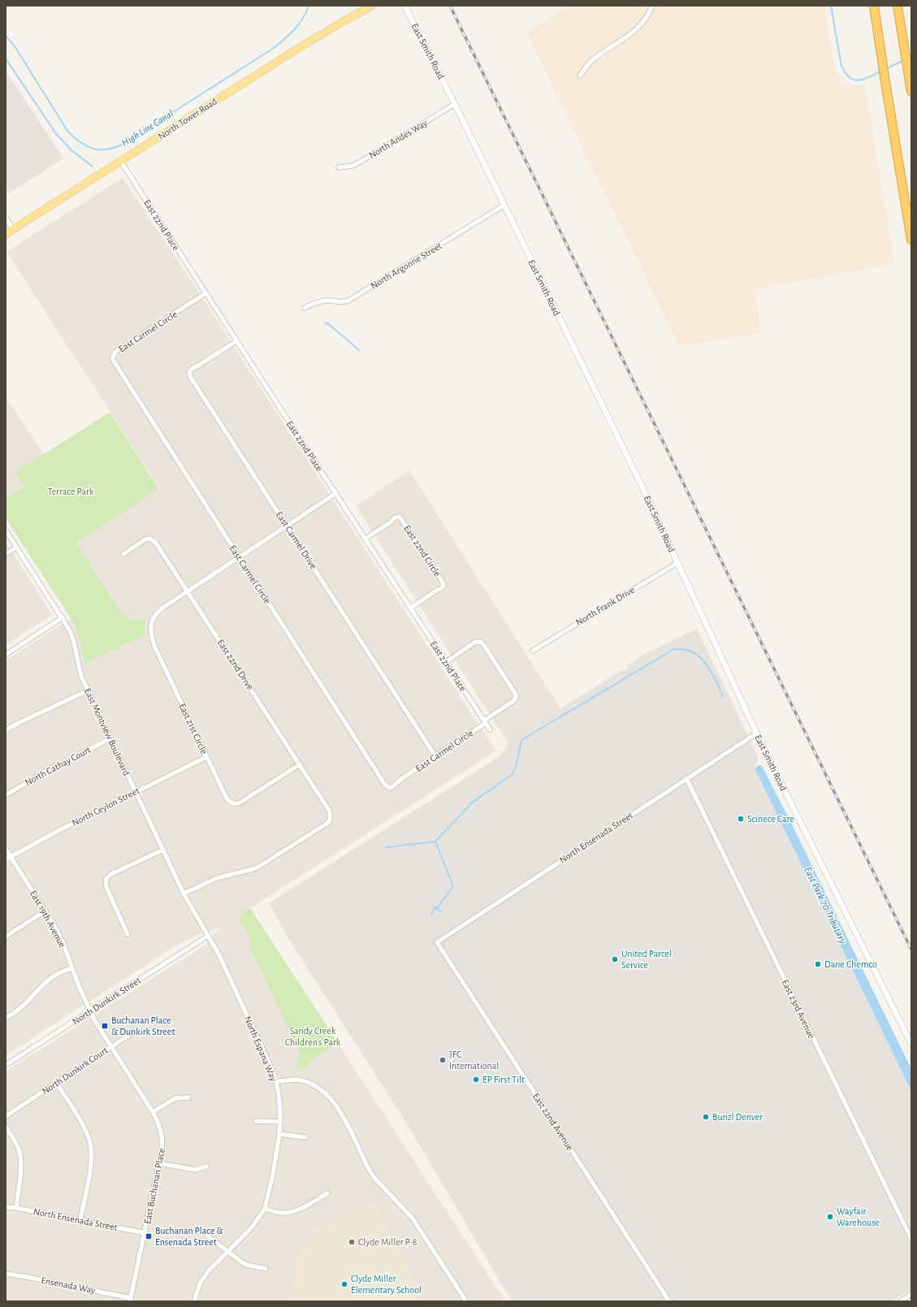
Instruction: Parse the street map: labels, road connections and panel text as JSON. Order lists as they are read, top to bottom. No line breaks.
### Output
{"streets":{"main road":["North Tower Road"],"street":["East Smith Road","North Andes Way","East 22nd Place","North Argonne Street","East Carmel Circle","East Carmel Drive","East 22nd Circle","North Frank Drive","East 22nd Drive","East 21st Circle","East Montview Boulevard","North Cathay Court","North Ceylon Street","North Ensenada Street","East 19th Avenue","North Dunkirk Street","East 23rd Avenue","North Espana Way","North Dunkirk Court","East 22nd Avenue","East Buchanan Place","Ensenada Way"]},"crossings":[["East Smith Road","North Andes Way"],["East Smith Road","North Argonne Street"],["East Smith Road","North Frank Drive"],["East Smith Road","North Ensenada Street"],["North Tower Road","East 22nd Place"],["East 22nd Place","East Carmel Circle"],["East 22nd Place","East Carmel Drive"],["East 22nd Place","East 22nd Circle"],["East 22nd Place","East 21st Circle"],["East Carmel Circle","East Carmel Drive"],["East Carmel Circle","East 21st Circle"],["East Carmel Drive","East 21st Circle"],["East 22nd Drive","East 21st Circle"],["East 22nd Drive","East Montview Boulevard"],["East 21st Circle","North Ceylon Street"],["East Montview Boulevard","North Cathay Court"],["East Montview Boulevard","North Ceylon Street"],["East Montview Boulevard","North Dunkirk Street"],["East Montview Boulevard","North Espana Way"],["North Ceylon Street","East 19th Avenue"],["North Ensenada Street","East 23rd Avenue"],["North Ensenada Street","East 22nd Avenue"],["North Ensenada Street","East Buchanan Place"],["East 19th Avenue","North Dunkirk Street"],["East 19th Avenue","East Buchanan Place"],["North Dunkirk Street","North Espana Way"],["North Dunkirk Street","East Buchanan Place"],["North Dunkirk Court","East Buchanan Place"],["East Buchanan Place","Ensenada Way"]],"water":["High Line Canal","East Park 70 Tributary"],"parks":["Terrace Park","Sandy Creek Children's Park"],"places":{"other":["Scinece Care","United Parcel Service","Dane Chemco","JFC International","EP First Tilt","Bunzl Denver","Wayfair Warehouse","Clyde Miller P-8","Clyde Miller Elementary School"],"transit":["Buchanan Place & Dunkirk Street","Buchanan Place & Ensenada Street"]}}
